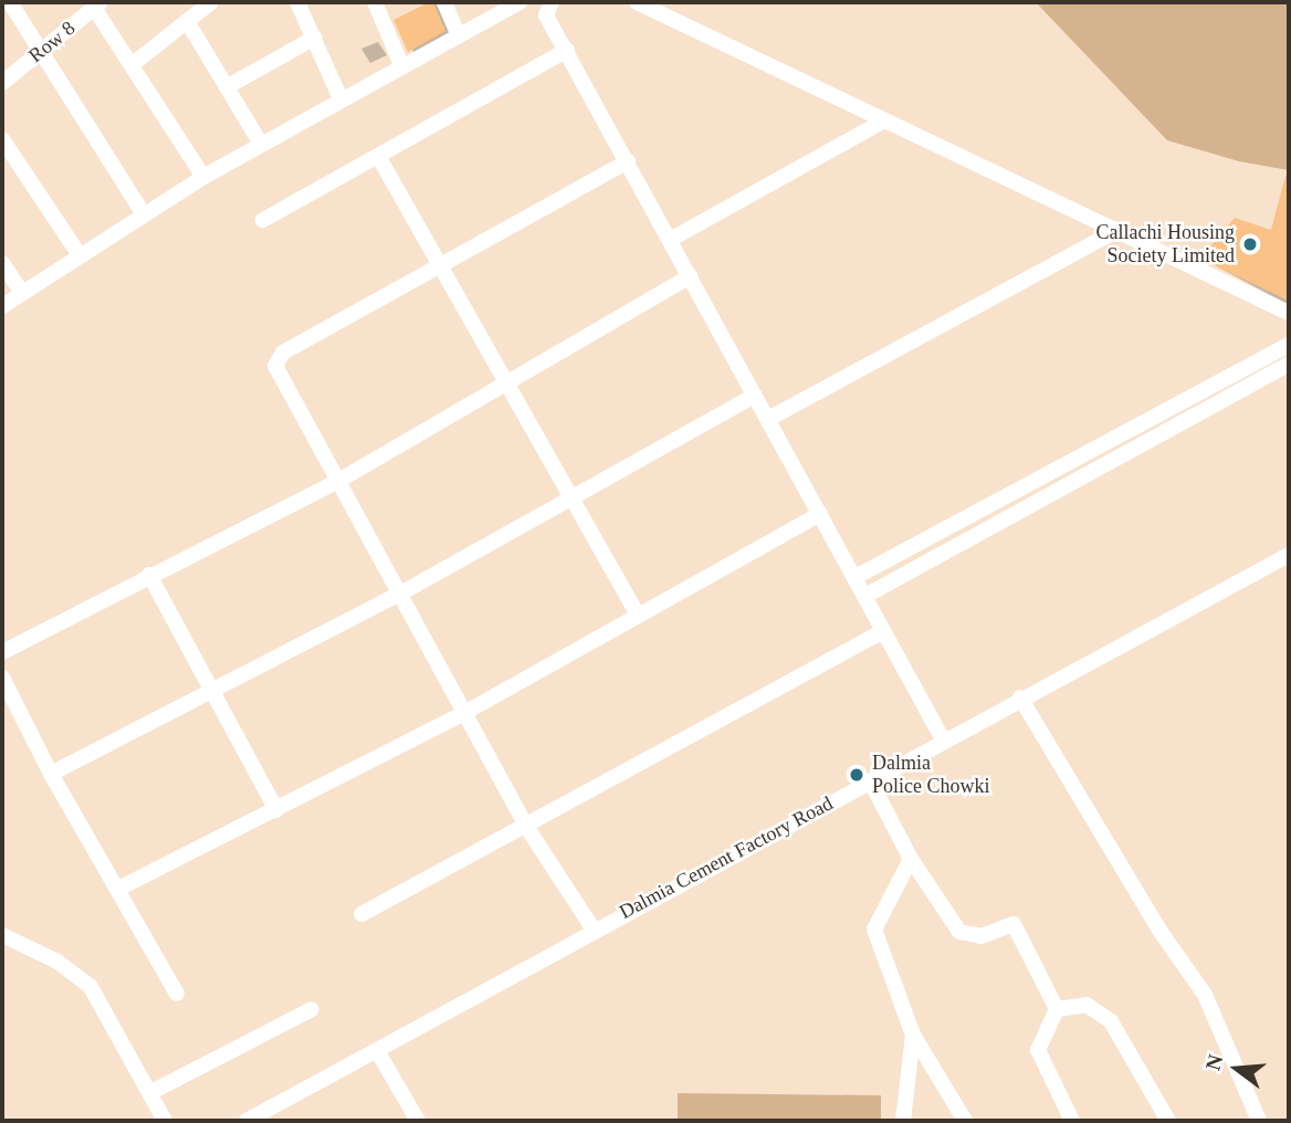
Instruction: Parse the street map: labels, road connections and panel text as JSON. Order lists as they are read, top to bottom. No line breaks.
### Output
{"streets":{"street":["Row 8","Dalmia Cement Factory Road"]},"places":["Callachi Housing Society Limited","Dalmia Police Chowki"],"north":"left"}
